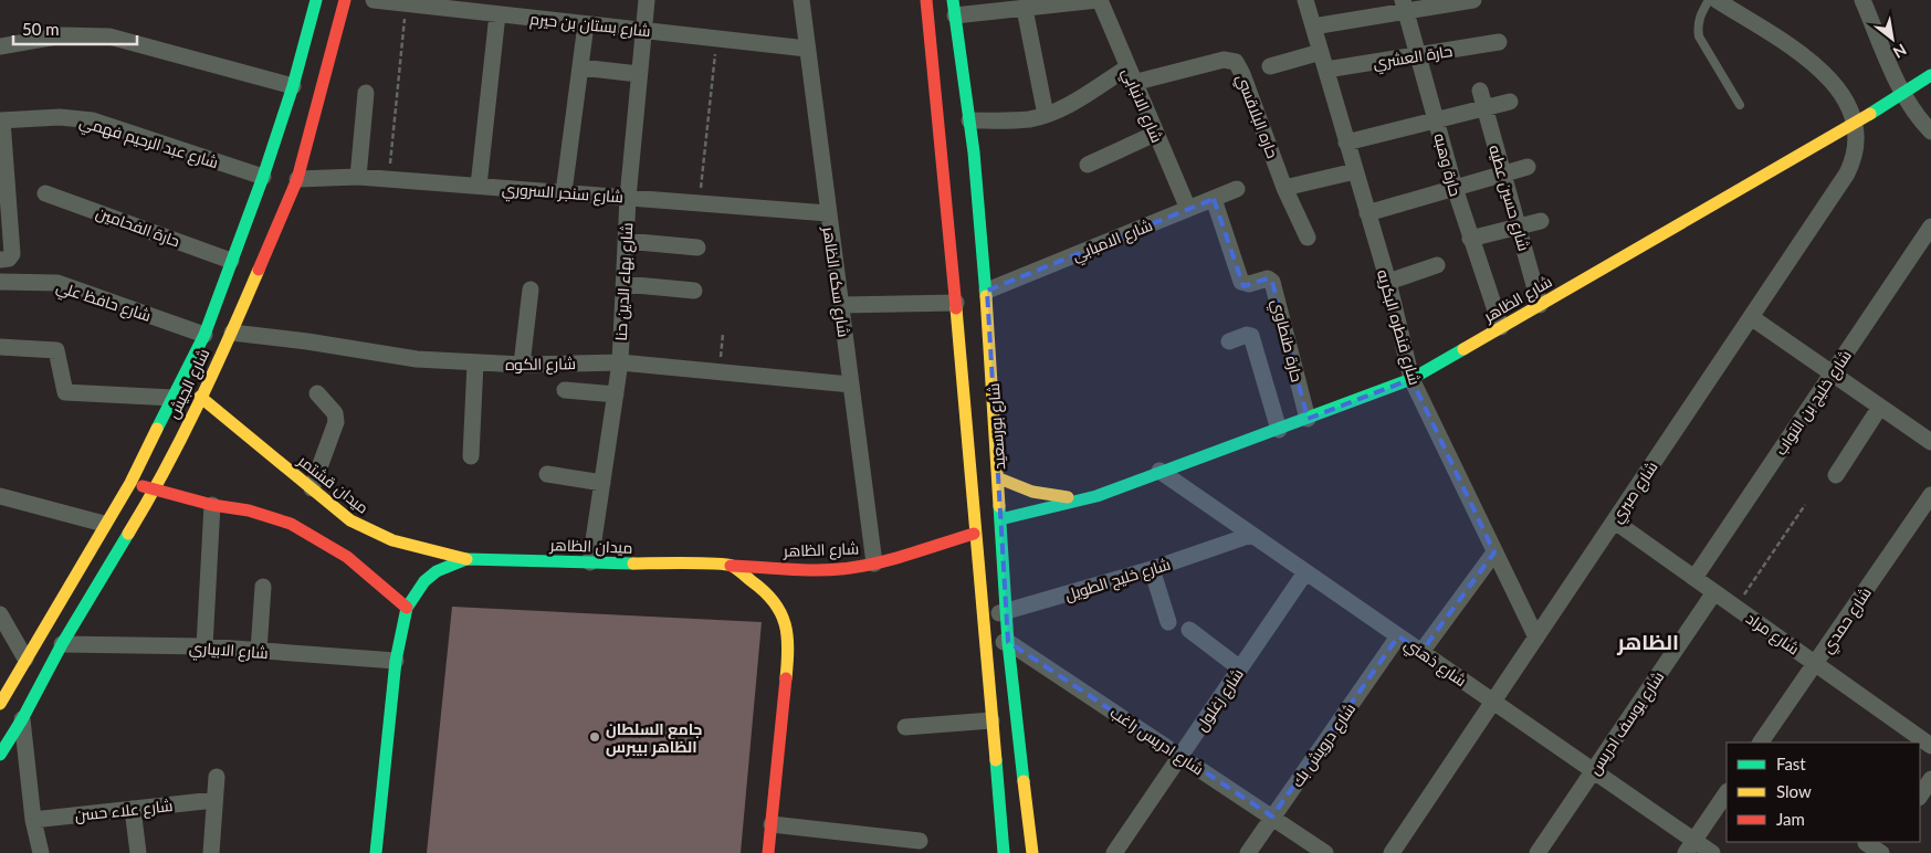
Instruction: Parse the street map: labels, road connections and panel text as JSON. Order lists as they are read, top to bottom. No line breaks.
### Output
{"streets":{"main road":["شارع الظاهر","شارع الجيش","شارع بورسعيد","ميدان قشتمر","ميدان الظاهر"],"street":["شارع بستان بن حيرم","حارة العشري","شارع الانبابي","حاره البلاقسي","شارع عبد الرحيم فهمي","حارة وهبه","شارع سنجر السروري","شارع حسين عطيه","حارة الفحامين","شارع الامبابي","شارع بهاء الدين حنا","شارع سكه الظاهر","شارع حافظ علي","شارع قنطره البكريه","حارة طنطاوي","شارع الكوه","شارع خليج بن التواب","شارع صبري","شارع خليج الطويل","شارع حمدي","شارع مراد","شارع الابياري","شارع ذهني","شارع زغلول","شارع يوسف ادريس","شارع ادريس راغب","شارع درويش بك","شارع علاء حسن"]},"crossings":[["شارع بستان بن حيرم","شارع بهاء الدين حنا"],["شارع بستان بن حيرم","شارع سكه الظاهر"],["حارة العشري","حارة وهبه"],["حارة العشري","شارع قنطره البكريه"],["شارع الانبابي","حاره البلاقسي"],["شارع الانبابي","شارع الامبابي"],["شارع الانبابي","شارع بورسعيد"],["شارع عبد الرحيم فهمي","شارع الجيش"],["حارة وهبه","شارع الظاهر"],["شارع سنجر السروري","شارع بهاء الدين حنا"],["شارع سنجر السروري","شارع سكه الظاهر"],["شارع سنجر السروري","شارع الجيش"],["شارع حسين عطيه","شارع الظاهر"],["حارة الفحامين","شارع الجيش"],["شارع الامبابي","حارة طنطاوي"],["شارع الامبابي","شارع بورسعيد"],["شارع بهاء الدين حنا","شارع الكوه"],["شارع بهاء الدين حنا","ميدان الظاهر"],["شارع سكه الظاهر","شارع الظاهر"],["شارع سكه الظاهر","شارع الكوه"],["شارع الظاهر","شارع قنطره البكريه"],["شارع الظاهر","حارة طنطاوي"],["شارع الظاهر","شارع بورسعيد"],["شارع الظاهر","شارع صبري"],["شارع الظاهر","ميدان الظاهر"],["شارع الظاهر","شارع ذهني"],["شارع حافظ علي","شارع الجيش"],["شارع قنطره البكريه","شارع صبري"],["شارع الكوه","شارع الجيش"],["شارع الجيش","ميدان قشتمر"],["شارع الجيش","شارع الابياري"],["شارع خليج بن التواب","شارع مراد"],["شارع بورسعيد","شارع خليج الطويل"],["شارع بورسعيد","شارع ادريس راغب"],["ميدان قشتمر","ميدان الظاهر"],["شارع صبري","شارع مراد"],["شارع صبري","شارع ذهني"],["ميدان الظاهر","شارع الابياري"],["شارع خليج الطويل","شارع ذهني"],["شارع حمدي","شارع مراد"],["شارع مراد","شارع يوسف ادريس"],["شارع ذهني","شارع زغلول"],["شارع ذهني","شارع يوسف ادريس"],["شارع ذهني","شارع درويش بك"],["شارع زغلول","شارع ادريس راغب"],["شارع ادريس راغب","شارع درويش بك"]],"districts":["الظاهر"],"places":["جامع السلطان الظاهر بيبرس"],"legend":["Fast","Slow","Jam"],"scale_bar":"50 m","north":"bottom right"}
